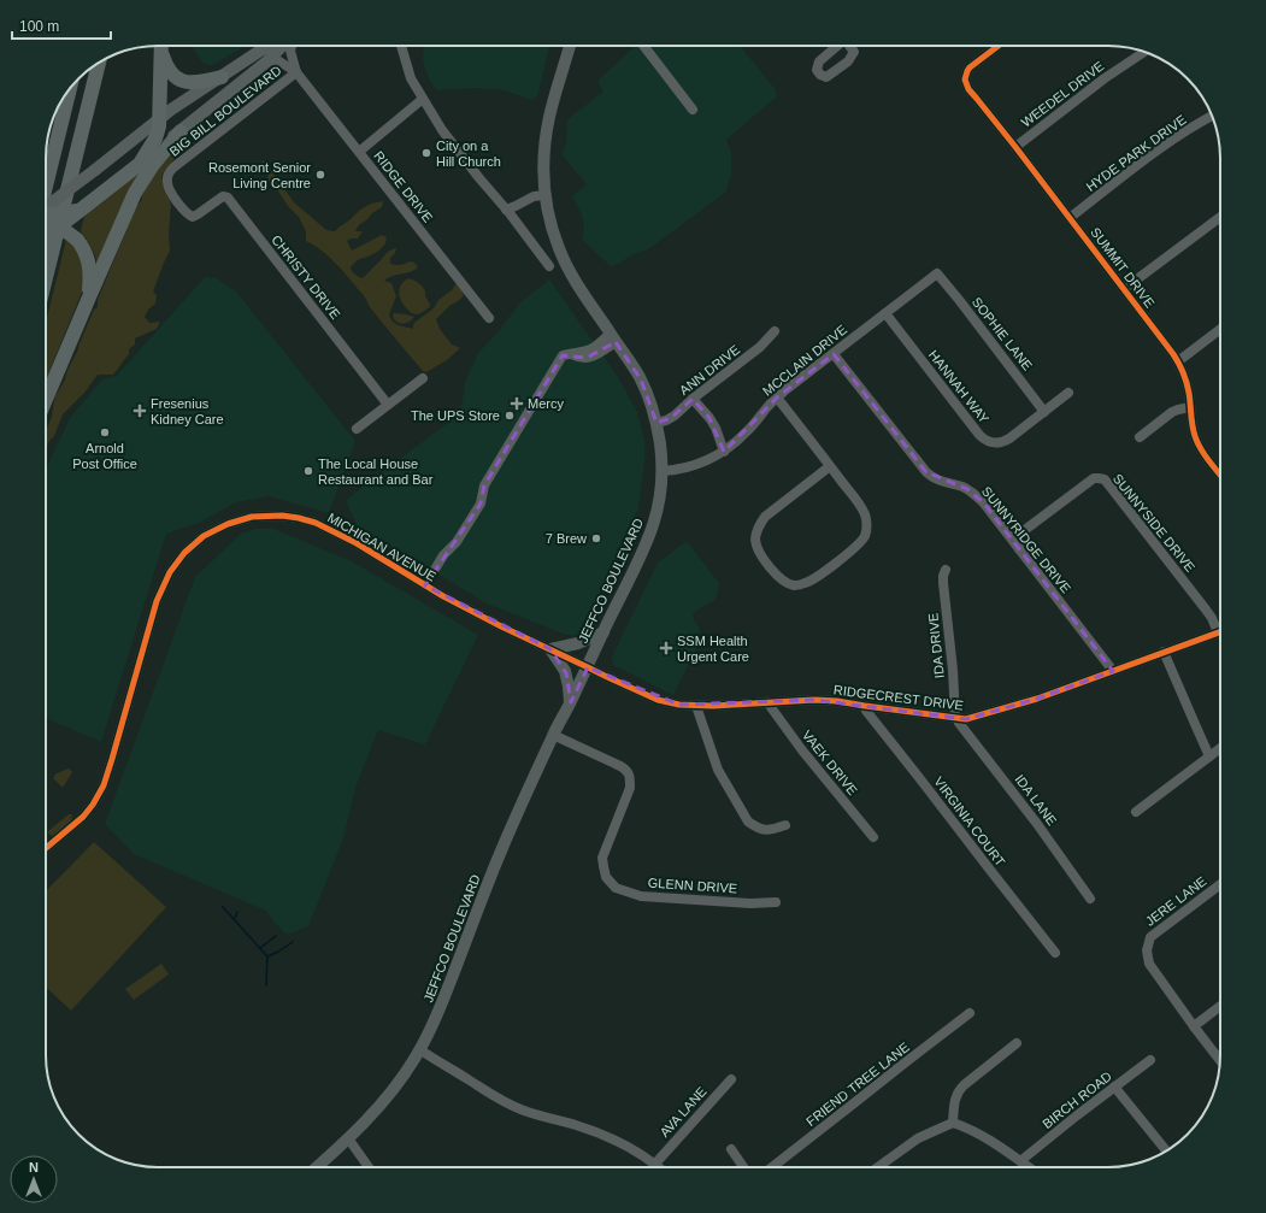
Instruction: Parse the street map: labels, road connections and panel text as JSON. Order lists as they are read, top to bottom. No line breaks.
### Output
{"streets":{"main road":["JEFFCO BOULEVARD"],"street":["WEEDEL DRIVE","BIG BILL BOULEVARD","HYDE PARK DRIVE","RIDGE DRIVE","SUMMIT DRIVE","CHRISTY DRIVE","SOPHIE LANE","MCCLAIN DRIVE","ANN DRIVE","HANNAH WAY","SUNNYSIDE DRIVE","SUNNYRIDGE DRIVE","MICHIGAN AVENUE","IDA DRIVE","RIDGECREST DRIVE","VAEK DRIVE","IDA LANE","VIRGINIA COURT","GLENN DRIVE","JERE LANE","FRIEND TREE LANE","BIRCH ROAD","AVA LANE"]},"crossings":[["WEEDEL DRIVE","SUMMIT DRIVE"],["BIG BILL BOULEVARD","RIDGE DRIVE"],["BIG BILL BOULEVARD","CHRISTY DRIVE"],["HYDE PARK DRIVE","SUMMIT DRIVE"],["SOPHIE LANE","MCCLAIN DRIVE"],["SOPHIE LANE","HANNAH WAY"],["MCCLAIN DRIVE","HANNAH WAY"],["MCCLAIN DRIVE","SUNNYRIDGE DRIVE"],["MCCLAIN DRIVE","JEFFCO BOULEVARD"],["ANN DRIVE","JEFFCO BOULEVARD"],["SUNNYSIDE DRIVE","SUNNYRIDGE DRIVE"],["SUNNYSIDE DRIVE","RIDGECREST DRIVE"],["SUNNYRIDGE DRIVE","RIDGECREST DRIVE"],["MICHIGAN AVENUE","JEFFCO BOULEVARD"],["MICHIGAN AVENUE","RIDGECREST DRIVE"],["JEFFCO BOULEVARD","RIDGECREST DRIVE"],["JEFFCO BOULEVARD","GLENN DRIVE"],["IDA DRIVE","RIDGECREST DRIVE"],["IDA DRIVE","IDA LANE"],["RIDGECREST DRIVE","VAEK DRIVE"],["RIDGECREST DRIVE","IDA LANE"],["RIDGECREST DRIVE","VIRGINIA COURT"]],"places":{"other":["City on a Hill Church","Rosemont Senior Living Centre","The UPS Store","Arnold Post Office","The Local House Restaurant and Bar","7 Brew"],"health":["Mercy","Fresenius Kidney Care","SSM Health Urgent Care"]},"scale_bar":"100 m","north":"top"}
